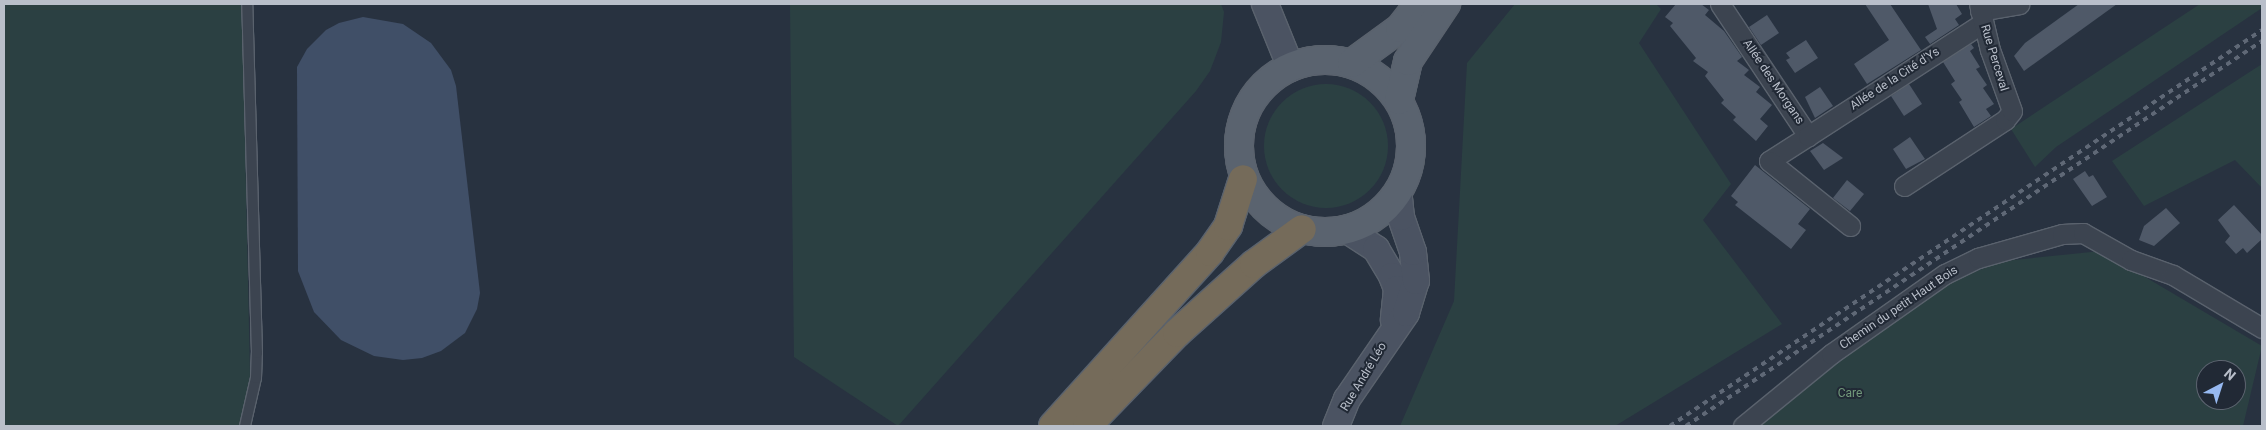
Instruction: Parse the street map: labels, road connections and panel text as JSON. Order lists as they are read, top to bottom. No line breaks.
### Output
{"streets":{"street":["Rue Perceval","Allée de la Cité d'Ys","Allée des Morgans","Chemin du petit Haut Bois","Rue André Léo"]},"crossings":[["Rue Perceval","Allée de la Cité d'Ys"],["Allée de la Cité d'Ys","Allée des Morgans"]],"parks":["Care"],"north":"top right"}
